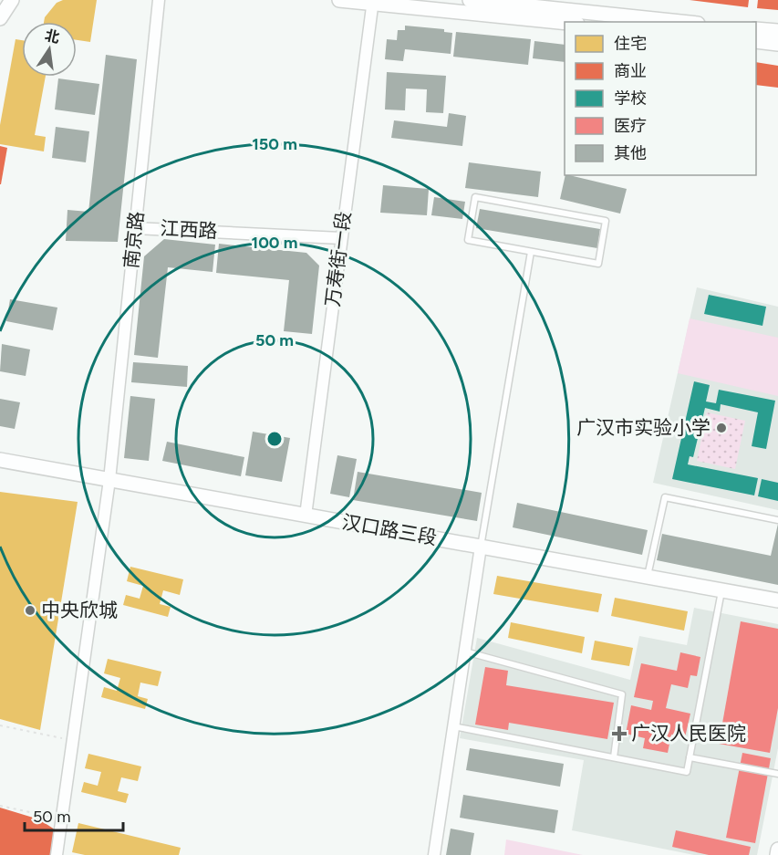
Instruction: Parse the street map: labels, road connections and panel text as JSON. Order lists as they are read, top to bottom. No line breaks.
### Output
{"streets":{"street":["江西路","南京路","万寿街一段","汉口路三段"]},"crossings":[["江西路","南京路"],["江西路","万寿街一段"],["南京路","汉口路三段"],["万寿街一段","汉口路三段"]],"places":{"other":["广汉市实验小学","中央欣城"],"health":["广汉人民医院"]},"legend":["住宅","商业","学校","医疗","其他"],"scale_bar":"50 m","north":"top","rings":["150 m","100 m","50 m"]}
